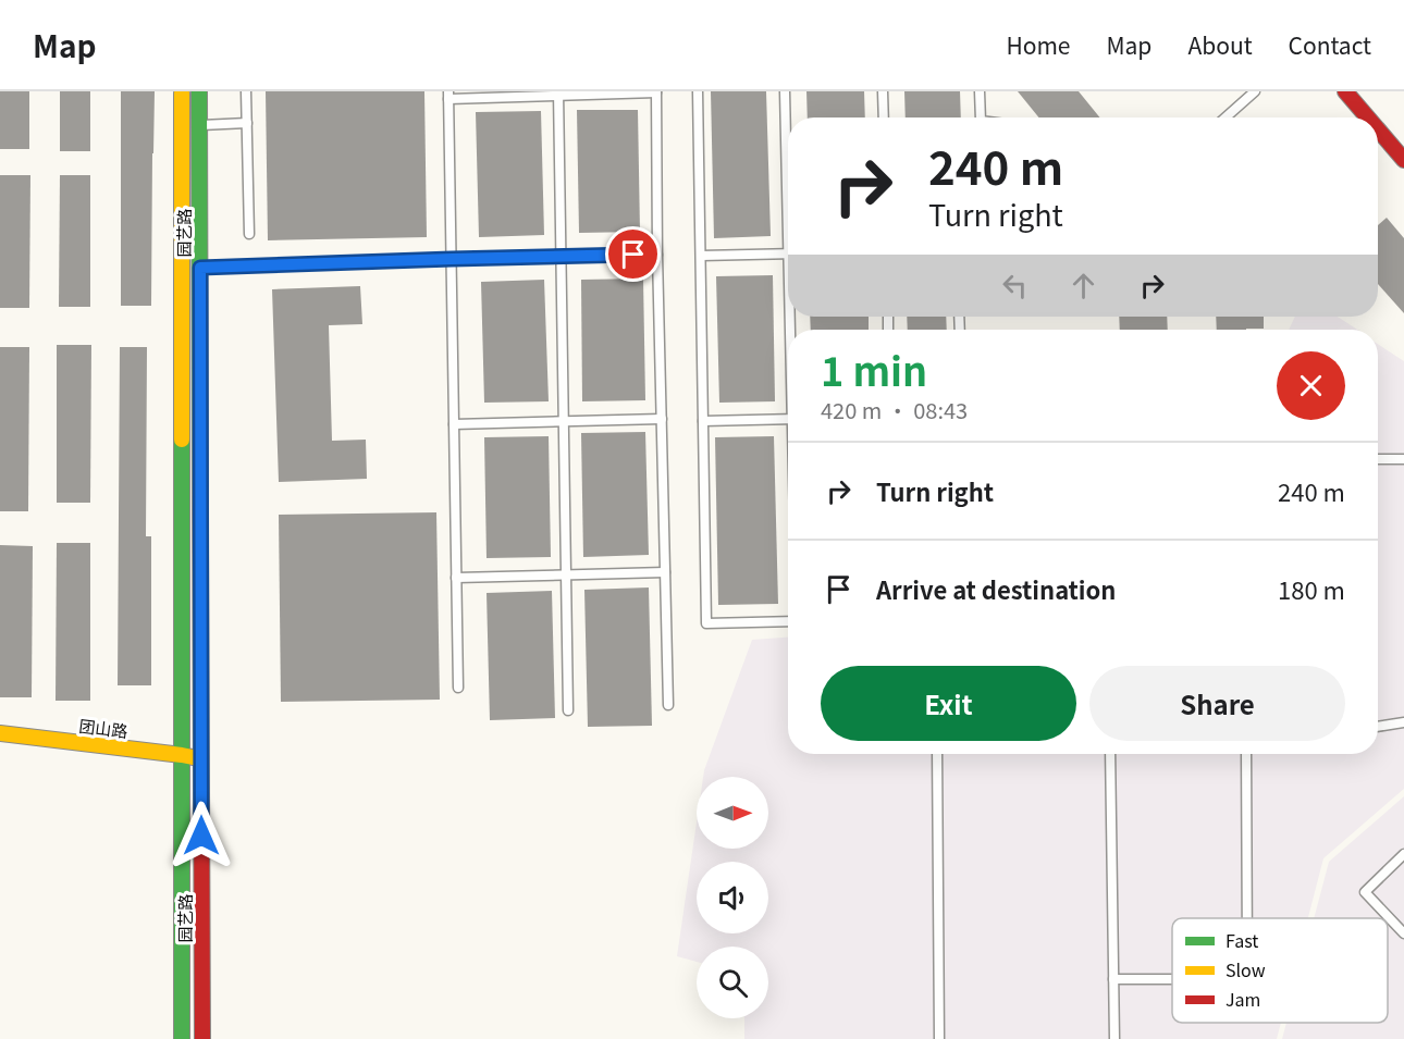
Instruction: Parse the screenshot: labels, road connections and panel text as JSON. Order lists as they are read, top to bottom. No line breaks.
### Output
{"streets":{"street":["园艺路","团山路"]},"crossings":[["园艺路","团山路"]],"legend":["Fast","Slow","Jam"],"north":"right","page":{"header":"Map","nav":["Home","Map","About","Contact"],"turn":["240 m","Turn right"],"heading":["1 min","420 m · 08:43"],"list":[{"name":"Turn right","value":"240 m"},{"name":"Arrive at destination","value":"180 m"}],"buttons":["Exit","Share"]}}
